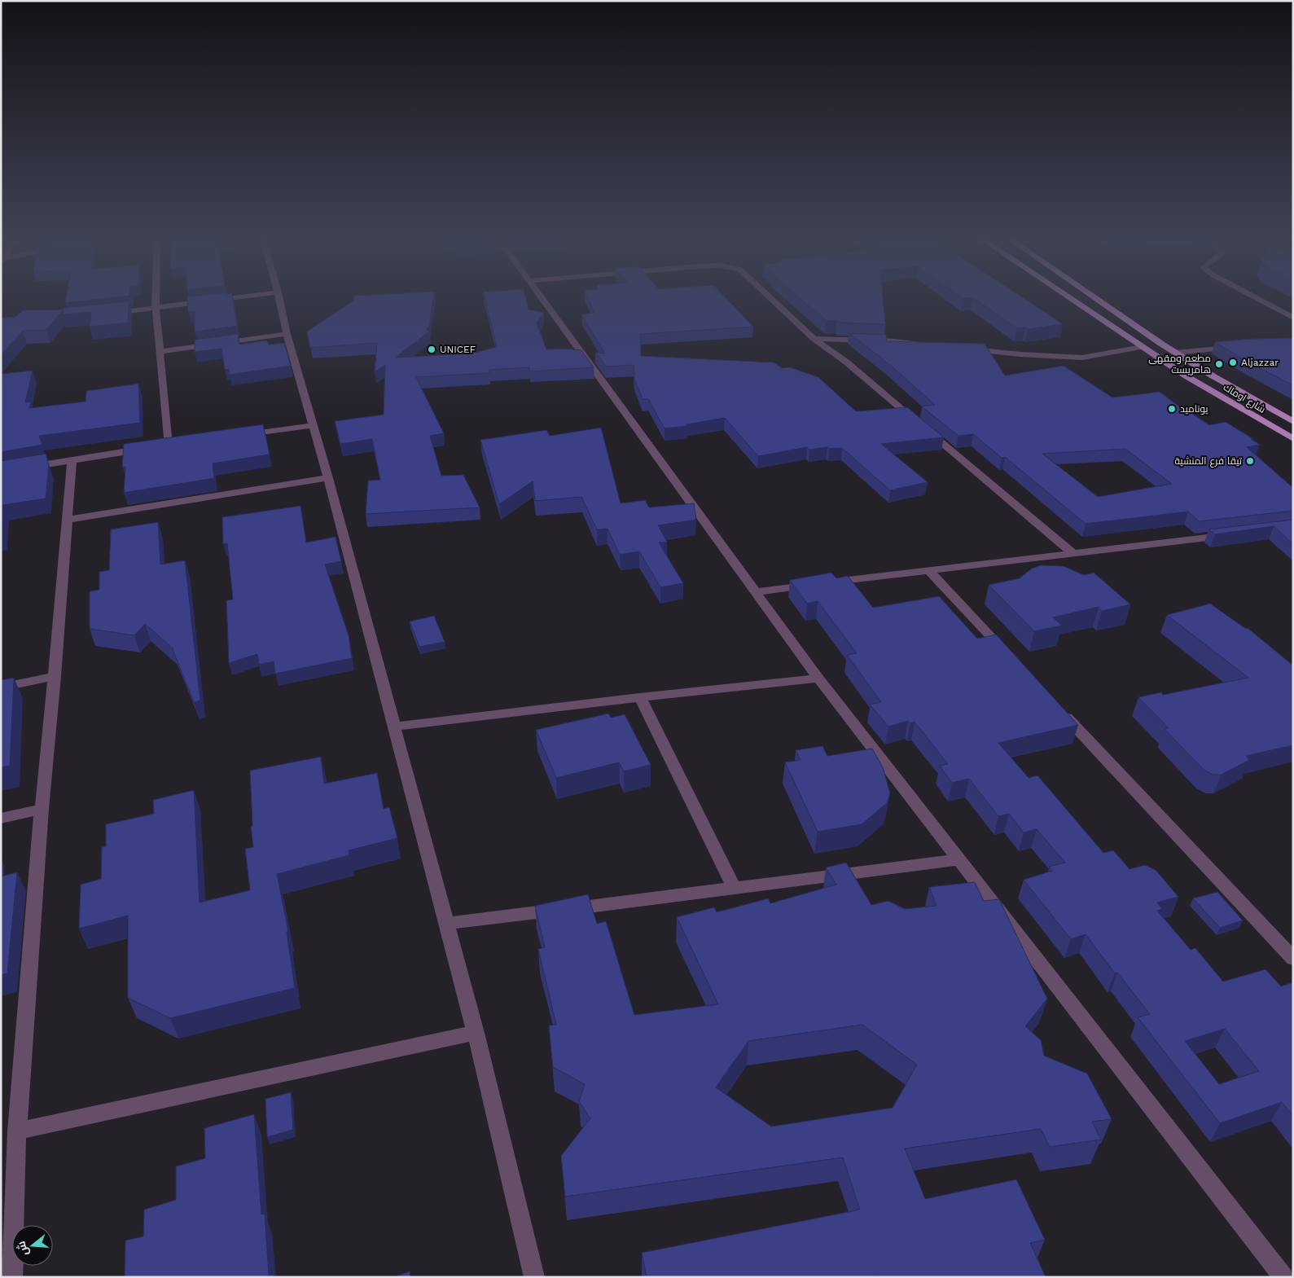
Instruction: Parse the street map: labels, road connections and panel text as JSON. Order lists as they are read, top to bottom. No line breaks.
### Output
{"streets":{"main road":["شارع اوماك"]},"places":["UNICEF","Aljazzar","مطعم ومقهى هامريست","يوناميد","تيقا فرع المنشية"],"north":"left"}
